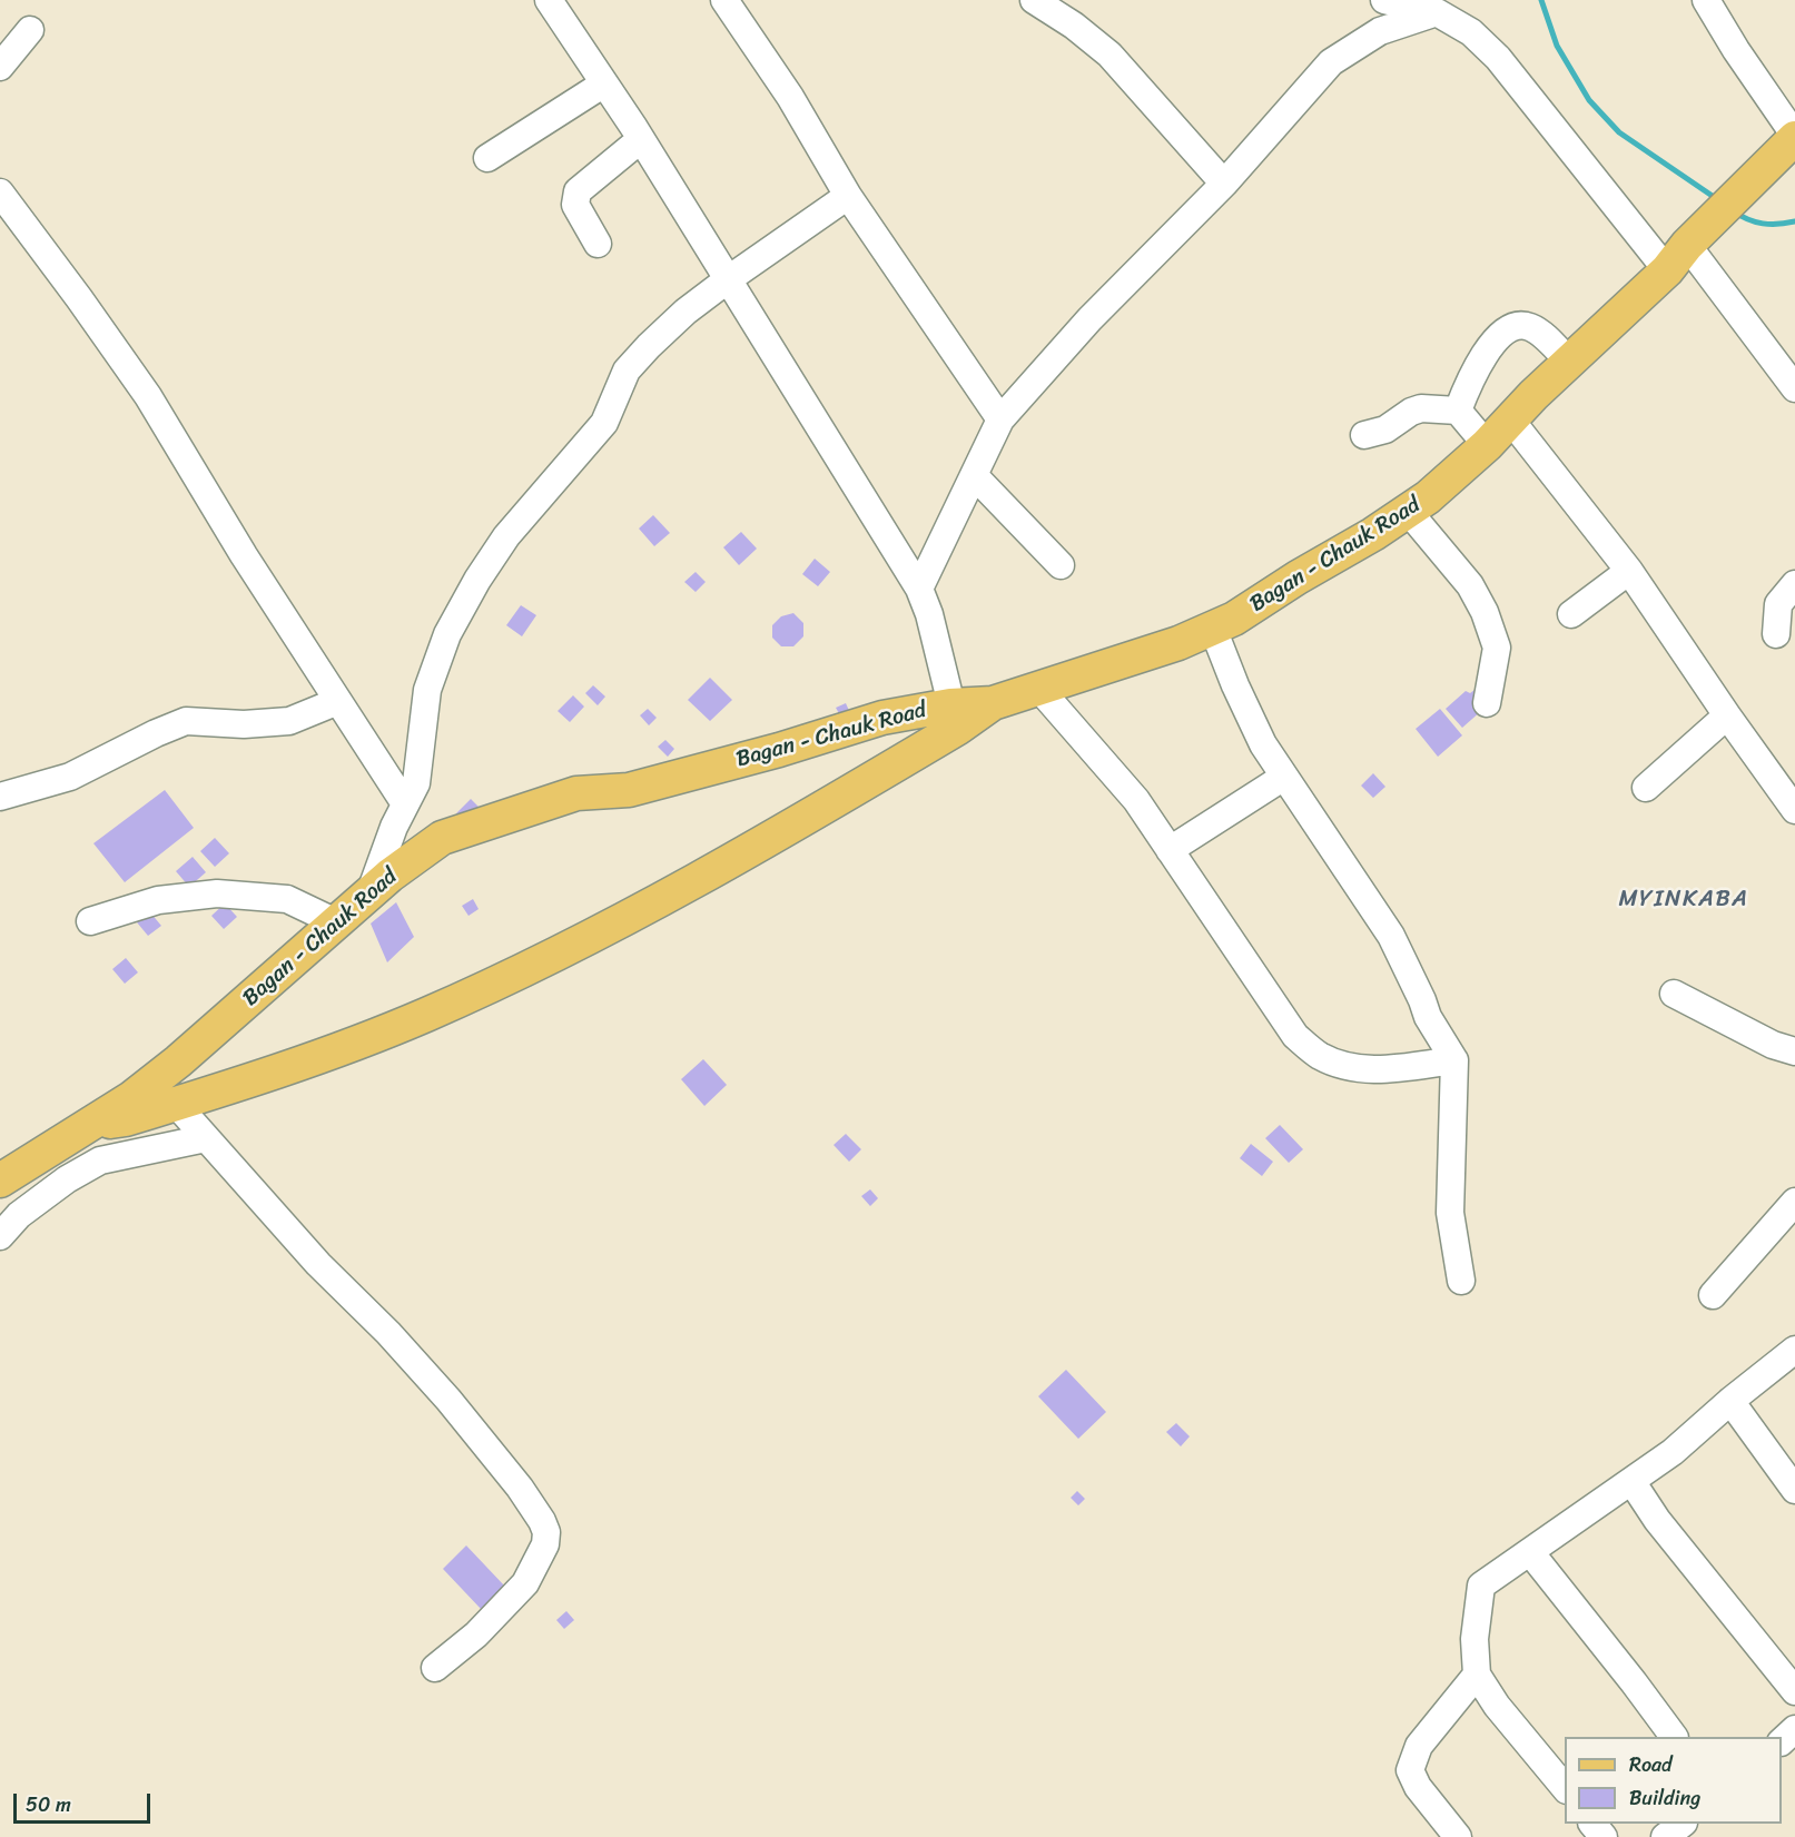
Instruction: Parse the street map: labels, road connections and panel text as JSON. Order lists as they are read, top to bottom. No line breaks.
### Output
{"streets":{"main road":["Bagan - Chauk Road"]},"districts":["MYINKABA"],"legend":["Road","Building"],"scale_bar":"50 m"}
